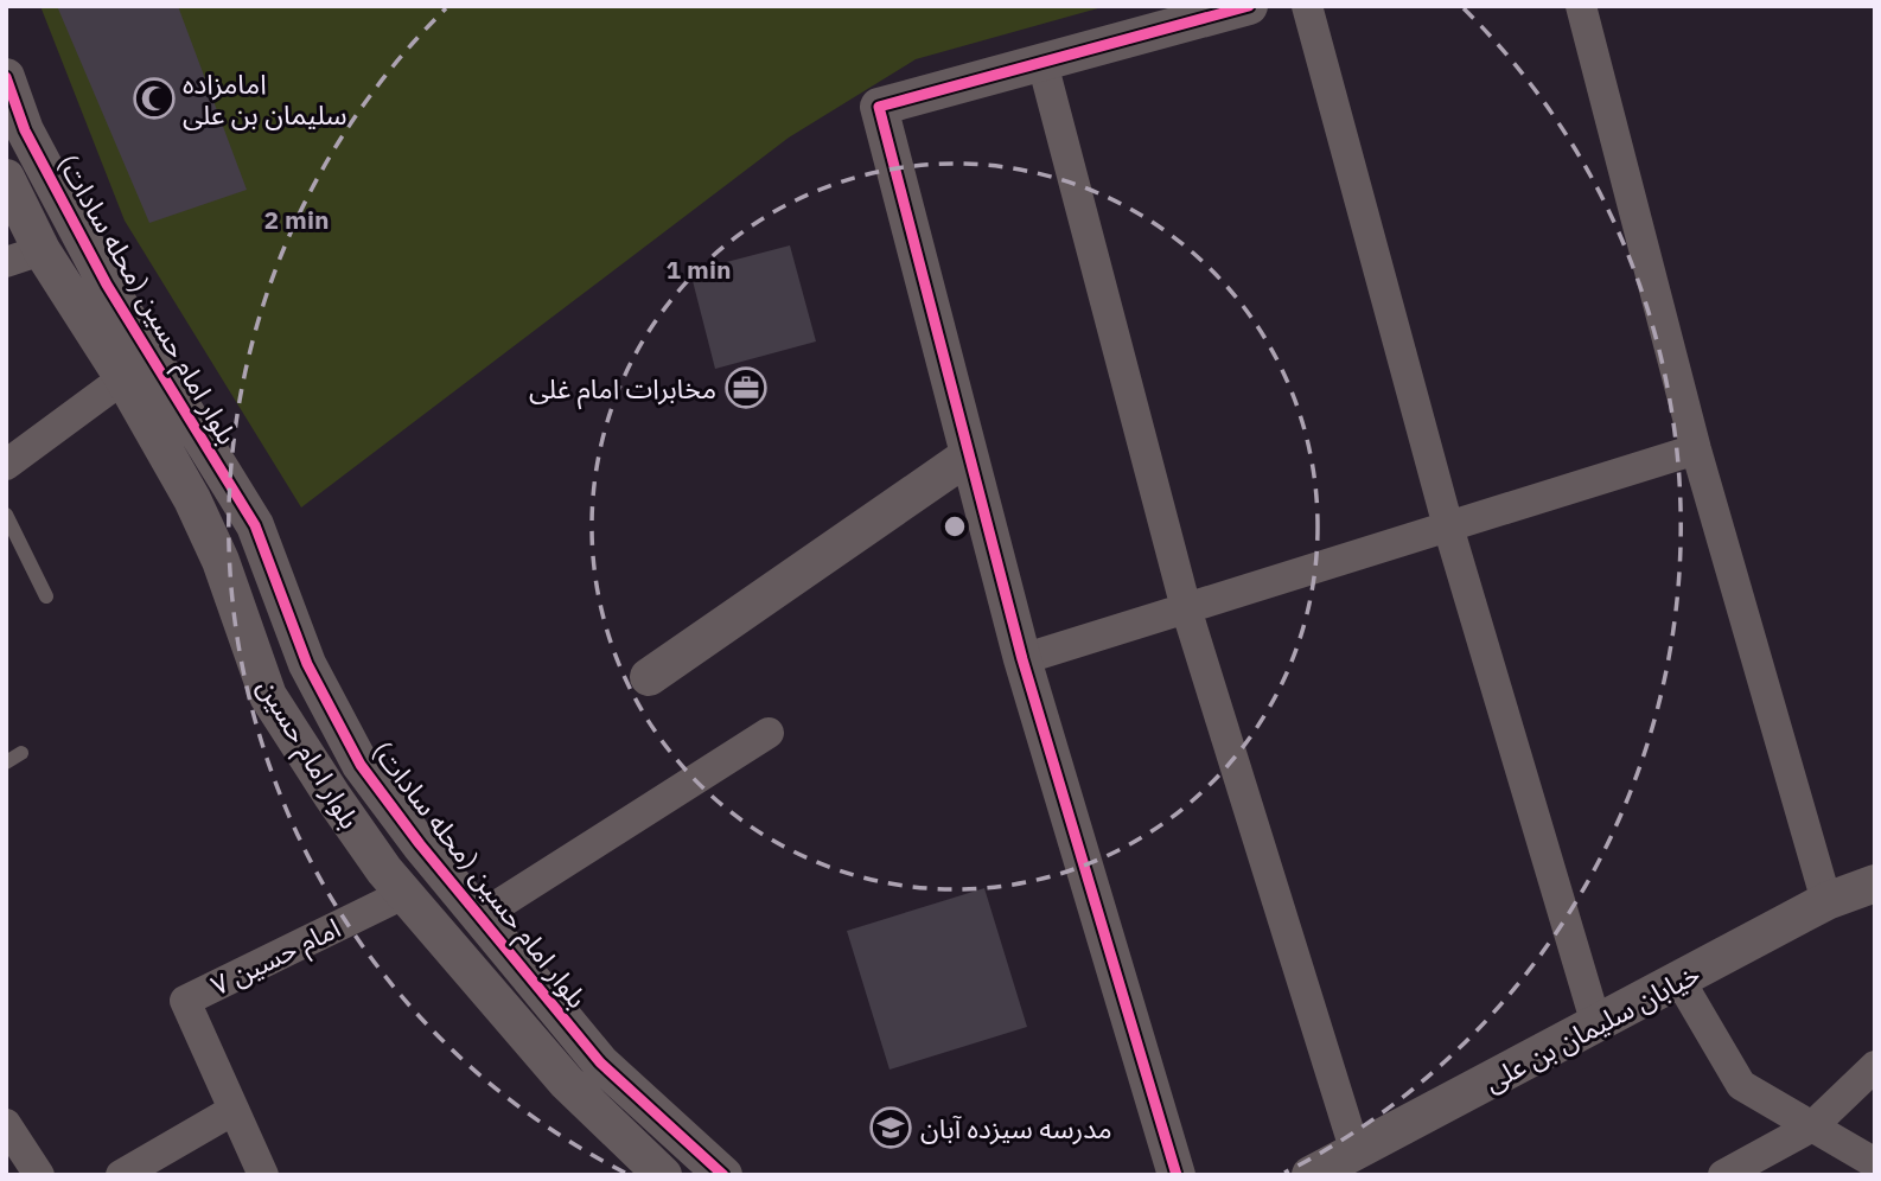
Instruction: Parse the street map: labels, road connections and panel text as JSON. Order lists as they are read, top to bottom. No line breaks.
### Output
{"streets":{"street":["بلوار امام حسین (محله سادات)","بلوار امام حسین","امام حسین ۷","خیابان سلیمان بن علی"]},"crossings":[["بلوار امام حسین","امام حسین ۷"]],"places":{"mosque":["امامزاده سلیمان بن علی"],"office":["مخابرات امام غلی"],"school or university":["مدرسه سیزده آبان"]},"rings":["2 min","1 min"]}
